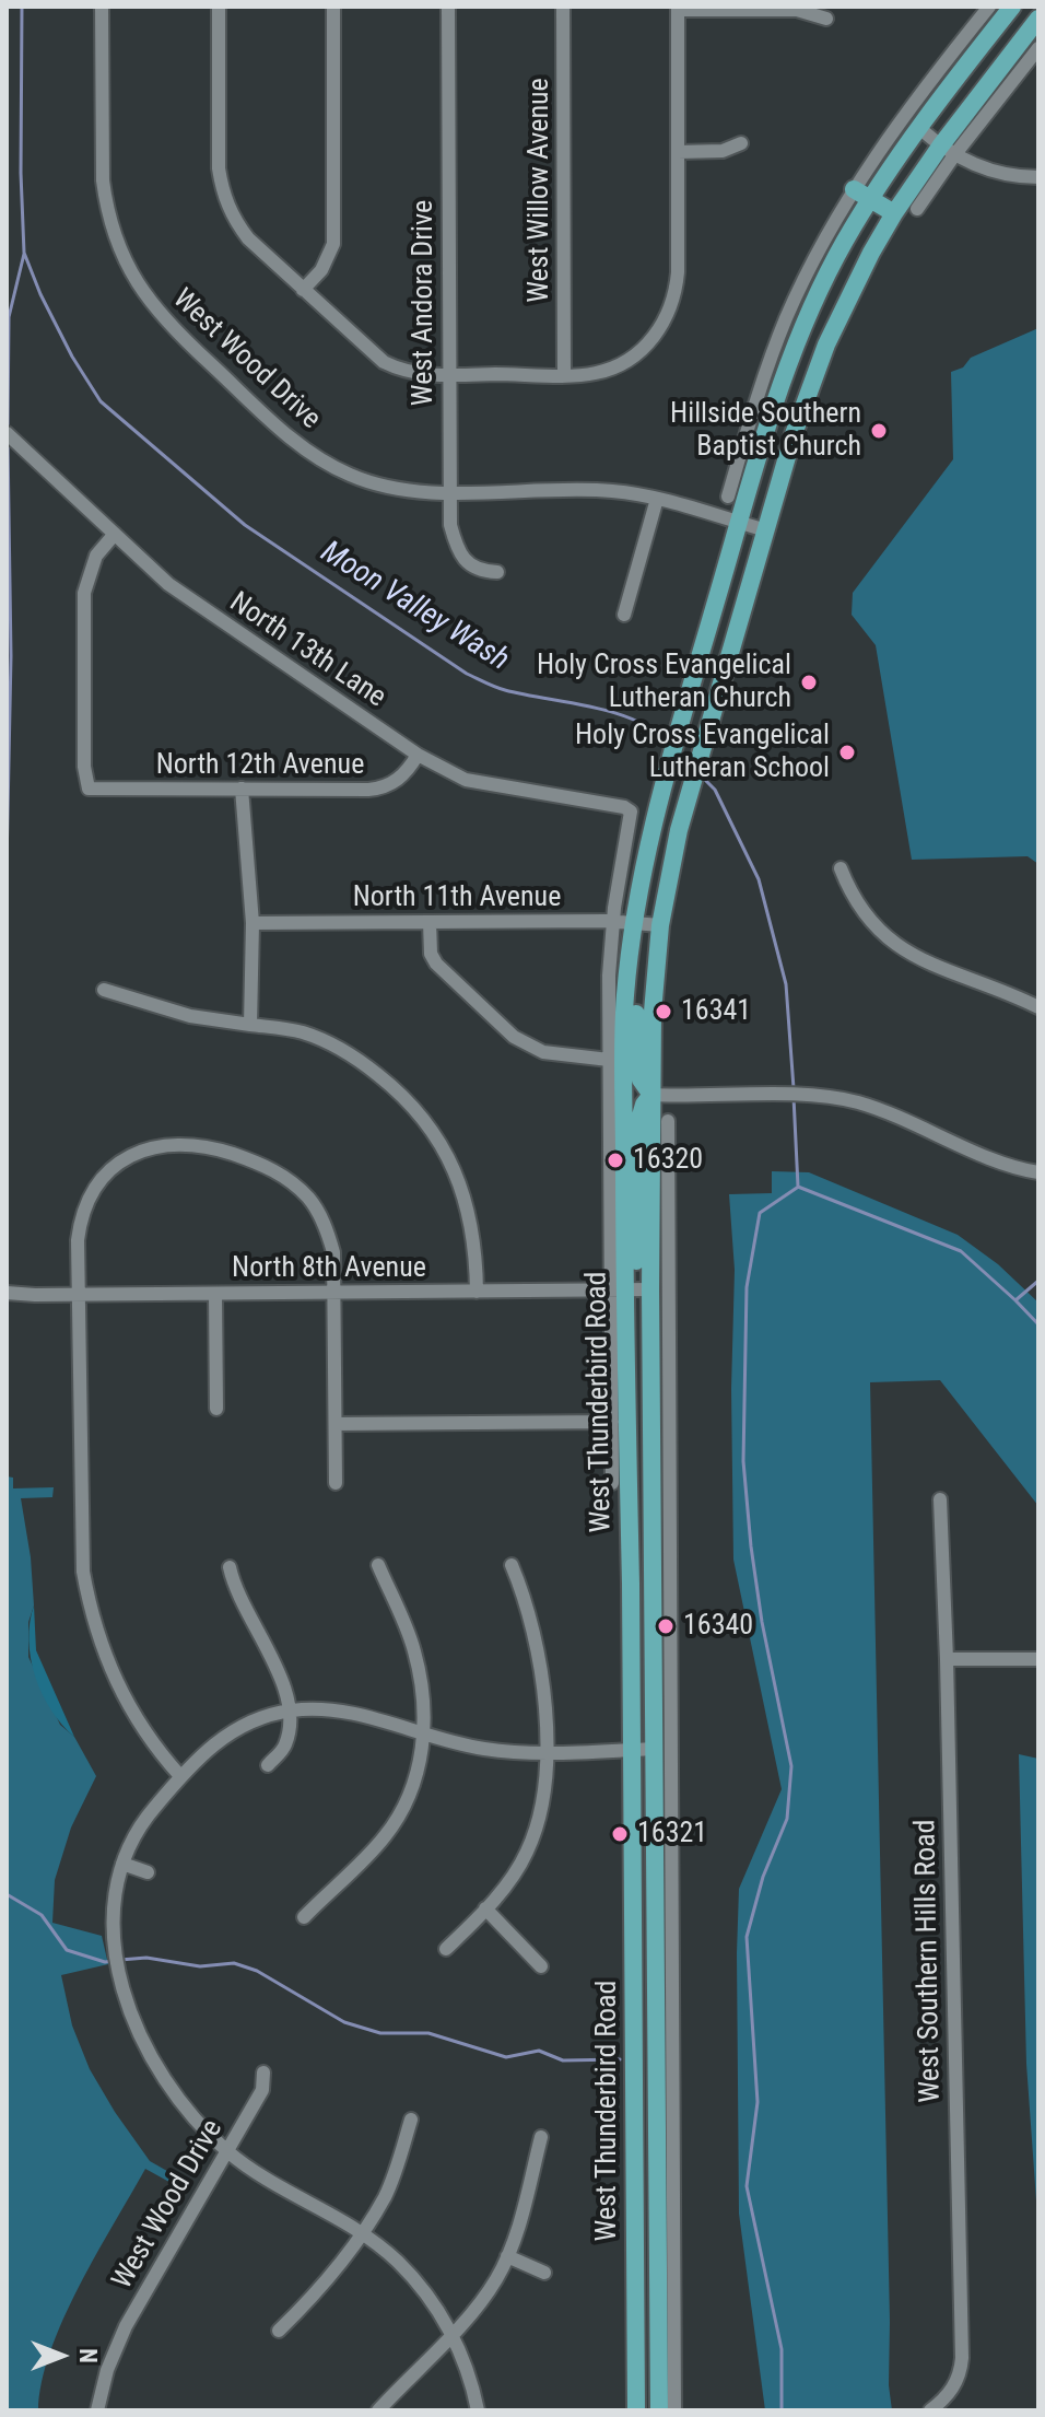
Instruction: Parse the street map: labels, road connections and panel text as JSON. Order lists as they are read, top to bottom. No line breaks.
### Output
{"streets":{"main road":["West Thunderbird Road"],"street":["West Willow Avenue","West Andora Drive","West Wood Drive","North 13th Lane","North 12th Avenue","North 11th Avenue","North 8th Avenue","West Southern Hills Road"]},"crossings":[["West Andora Drive","West Wood Drive"],["West Wood Drive","West Thunderbird Road"],["North 13th Lane","North 12th Avenue"],["North 13th Lane","West Thunderbird Road"],["North 11th Avenue","West Thunderbird Road"],["North 8th Avenue","West Thunderbird Road"]],"water":["Moon Valley Wash"],"places":["Hillside Southern Baptist Church","Holy Cross Evangelical Lutheran Church","Holy Cross Evangelical Lutheran School","16341","16320","16340","16321"],"north":"right"}
